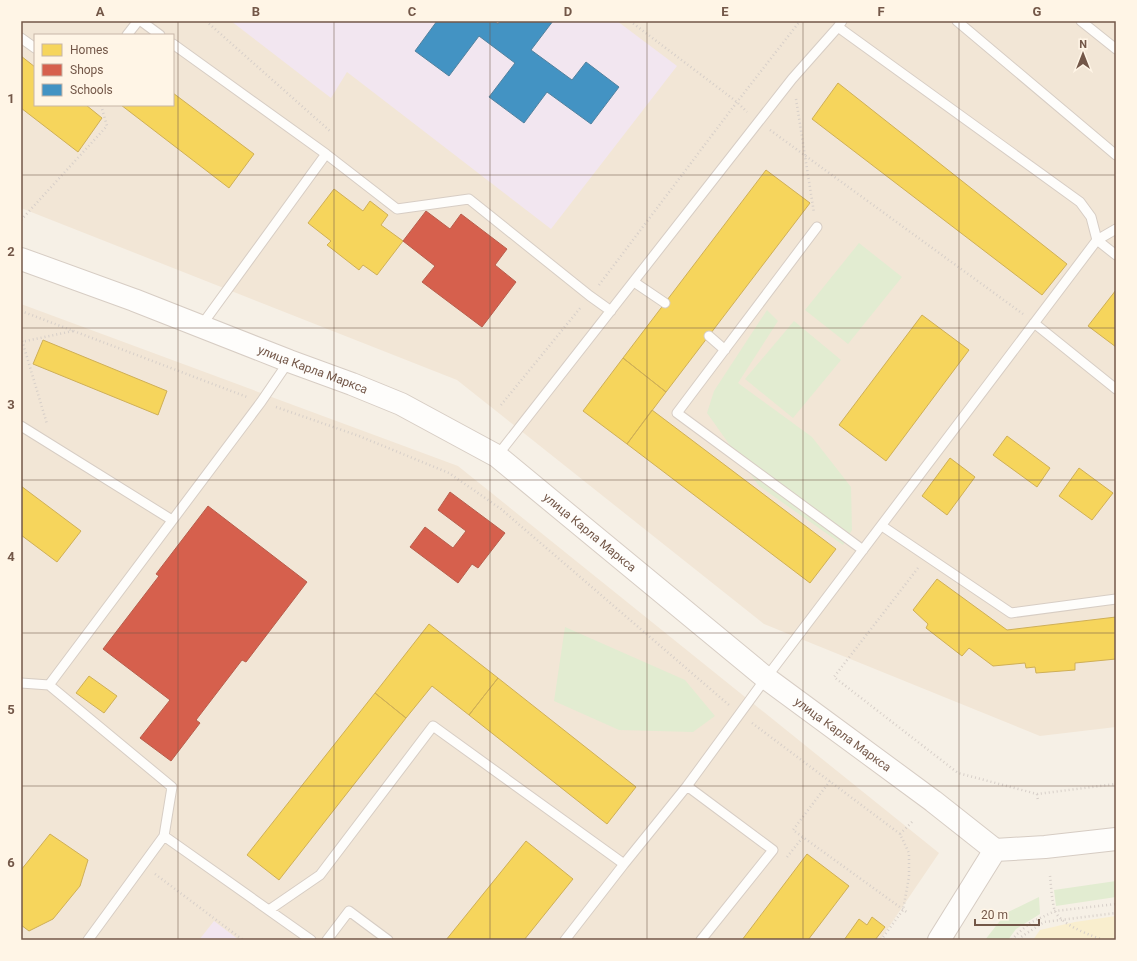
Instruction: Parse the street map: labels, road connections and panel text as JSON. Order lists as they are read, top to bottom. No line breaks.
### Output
{"streets":{"street":["улица Карла Маркса"]},"legend":["Homes","Shops","Schools"],"scale_bar":"20 m","north":"top","grid":{"columns":["A","B","C","D","E","F","G"],"rows":["1","2","3","4","5","6"]}}
